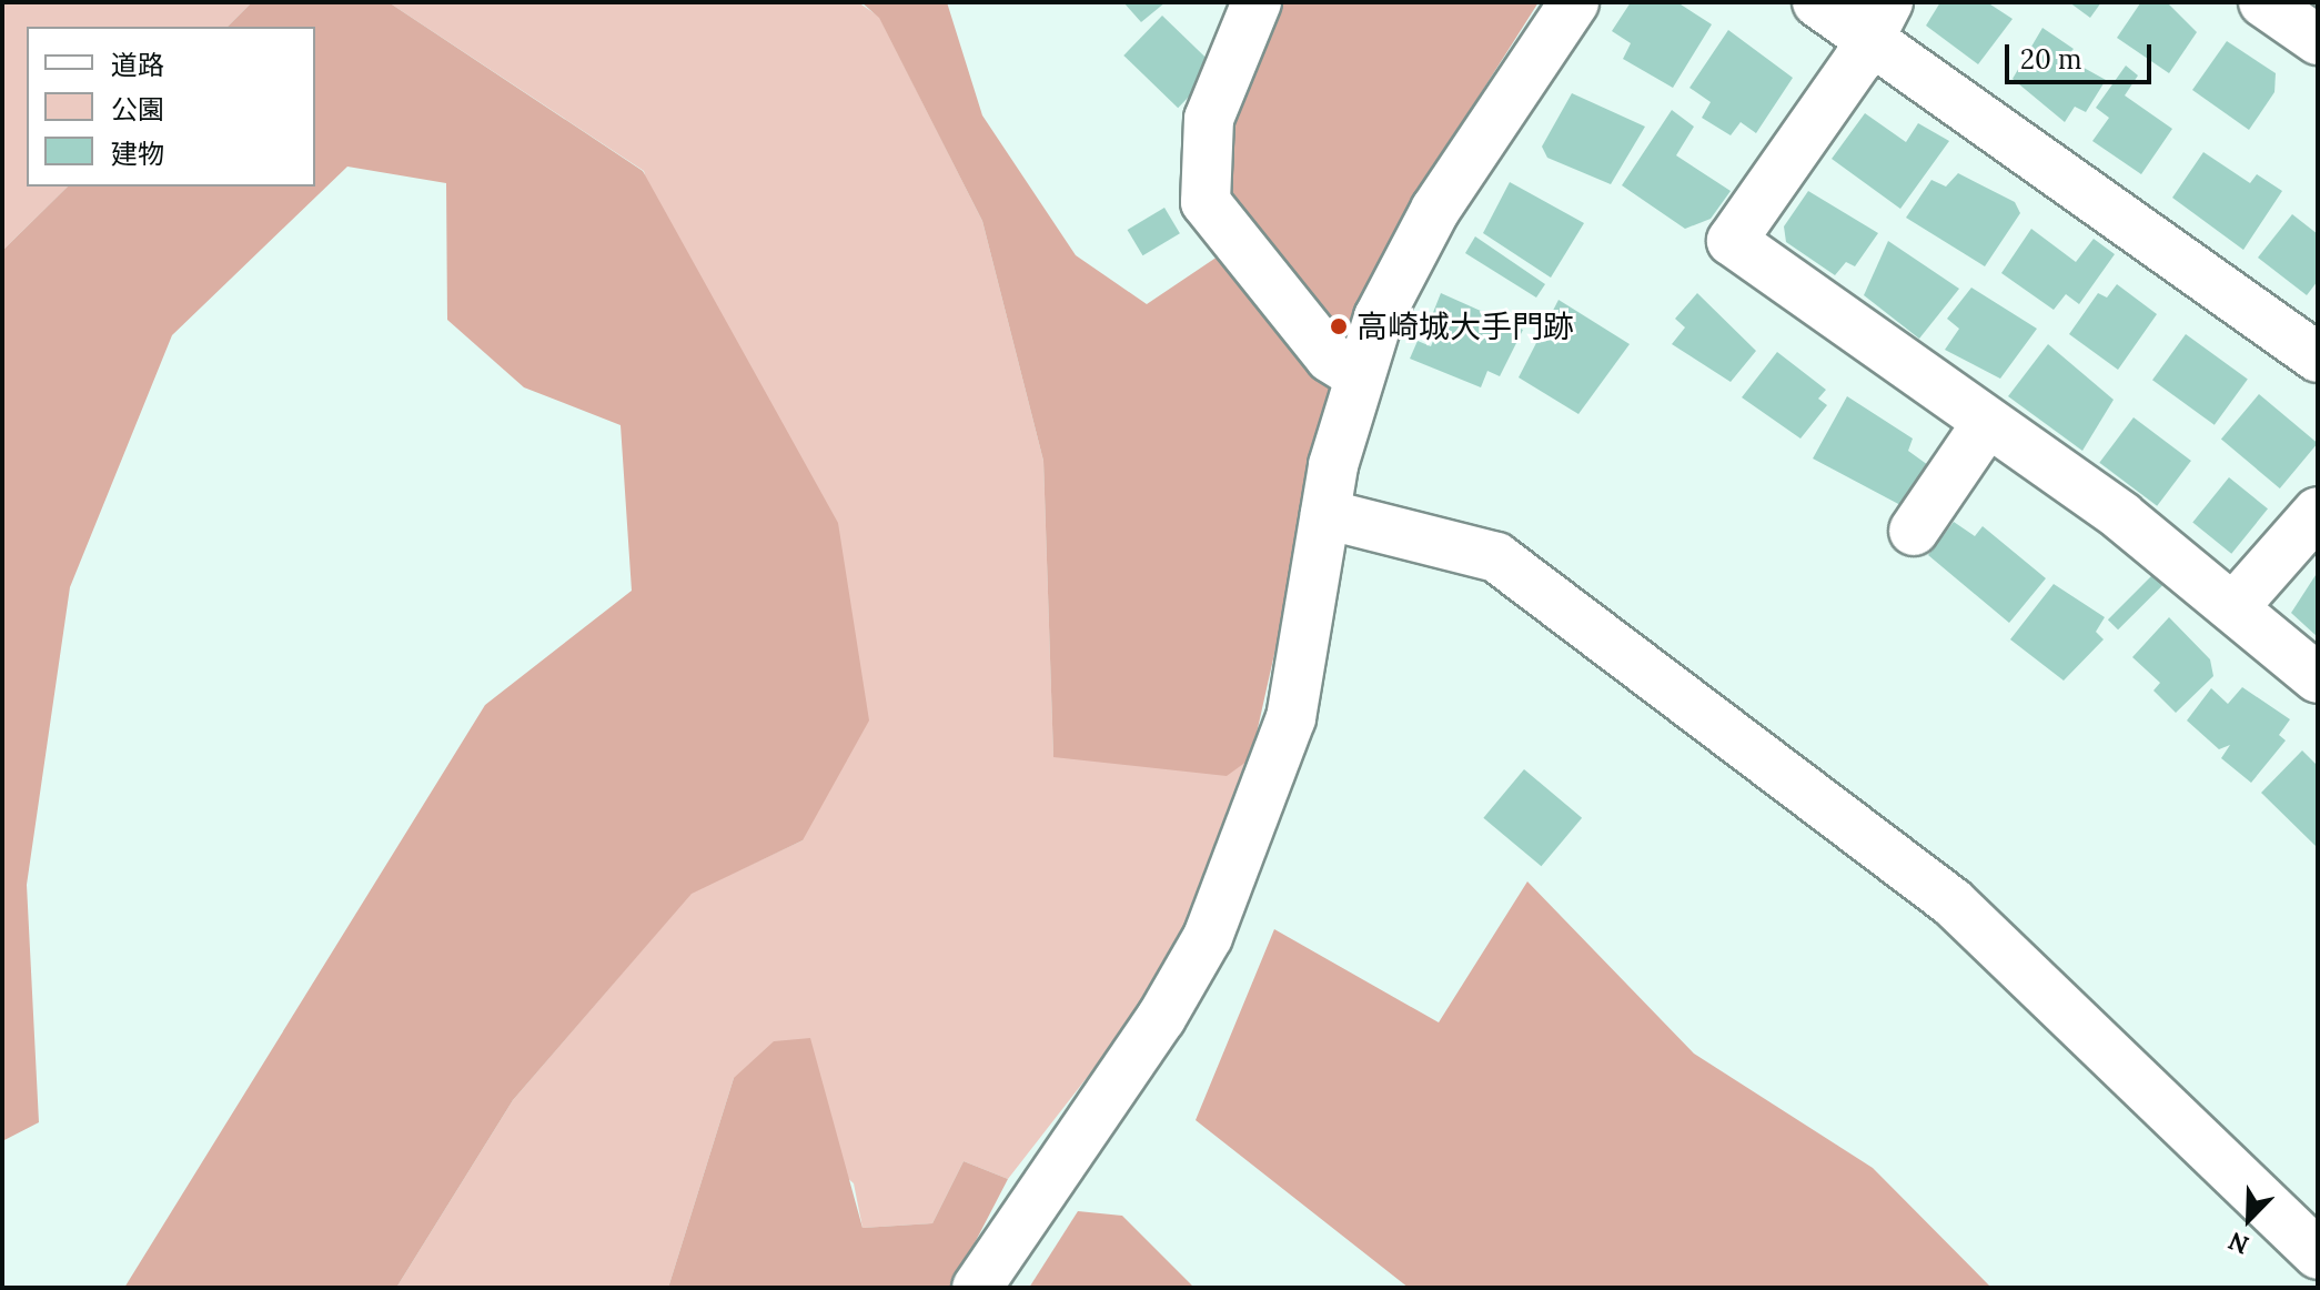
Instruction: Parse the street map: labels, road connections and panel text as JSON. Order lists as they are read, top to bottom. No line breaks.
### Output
{"places":["高崎城大手門跡"],"legend":["道路","公園","建物"],"scale_bar":"20 m","north":"bottom left"}
